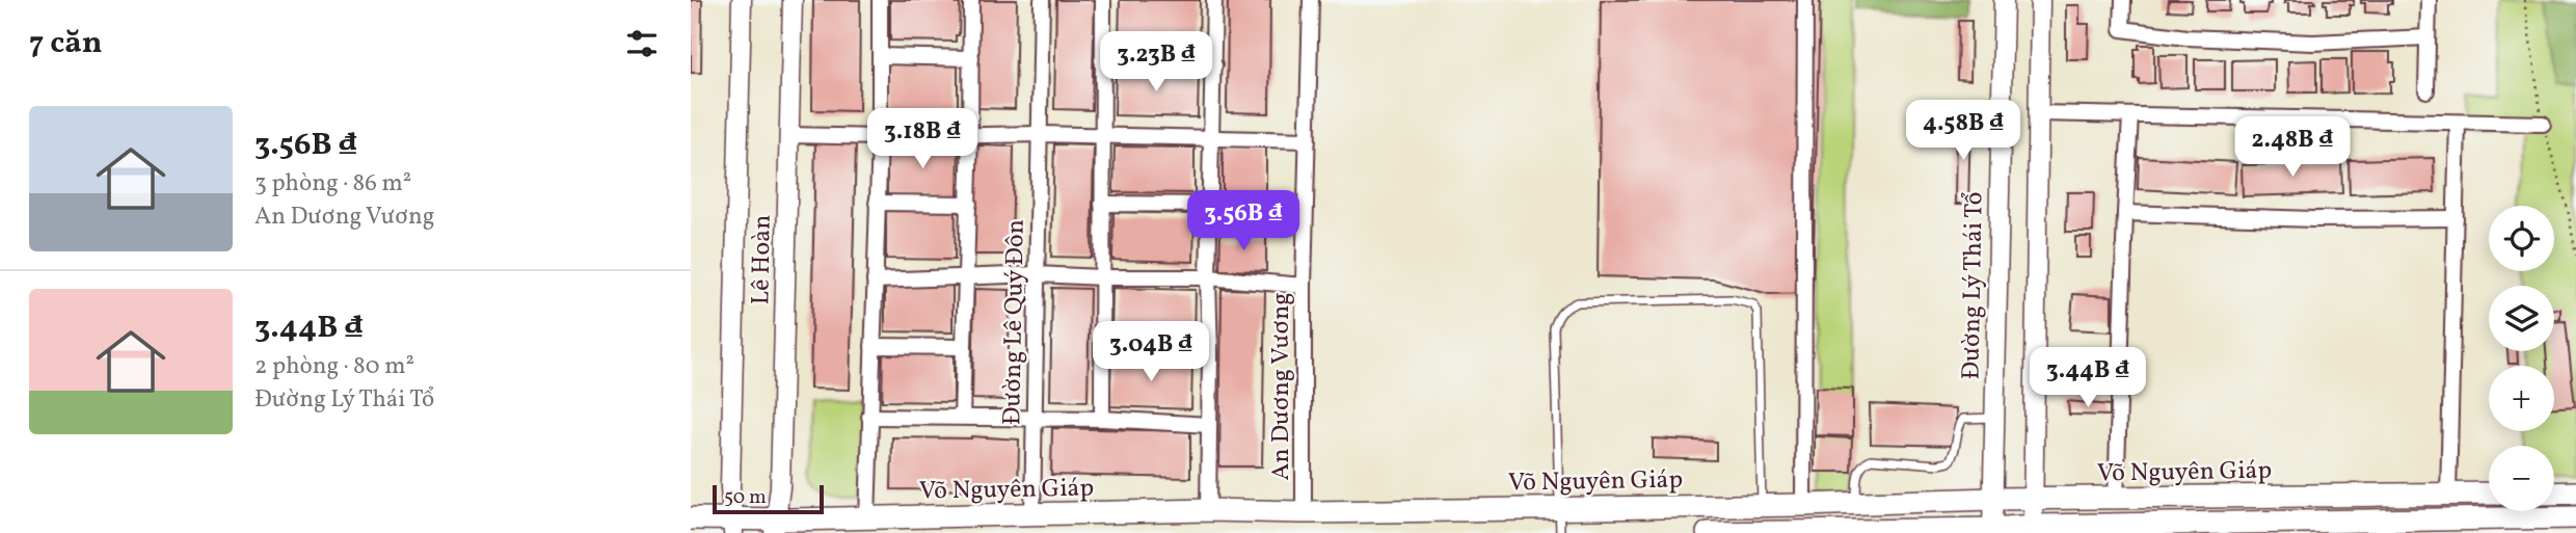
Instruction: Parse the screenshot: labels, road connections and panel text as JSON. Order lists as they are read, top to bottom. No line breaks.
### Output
{"streets":{"main road":["Võ Nguyên Giáp"],"street":["Lê Hoàn","Đường Lý Thái Tổ","Đường Lê Quý Đôn","An Dương Vương"]},"crossings":[["Lê Hoàn","Võ Nguyên Giáp"],["Đường Lý Thái Tổ","Võ Nguyên Giáp"],["Đường Lê Quý Đôn","Võ Nguyên Giáp"],["An Dương Vương","Võ Nguyên Giáp"]],"scale_bar":"50 m","page":{"heading":"7 căn","price":["3.23B ₫","4.58B ₫","3.18B ₫","2.48B ₫","3.56B ₫","3.04B ₫","3.44B ₫"],"list":[{"name":"3.56B ₫","note":"3 phòng · 86 m² · An Dương Vương"},{"name":"3.44B ₫","note":"2 phòng · 80 m² · Đường Lý Thái Tổ"}],"map_buttons":["+","−"],"scale":"50 m"}}
